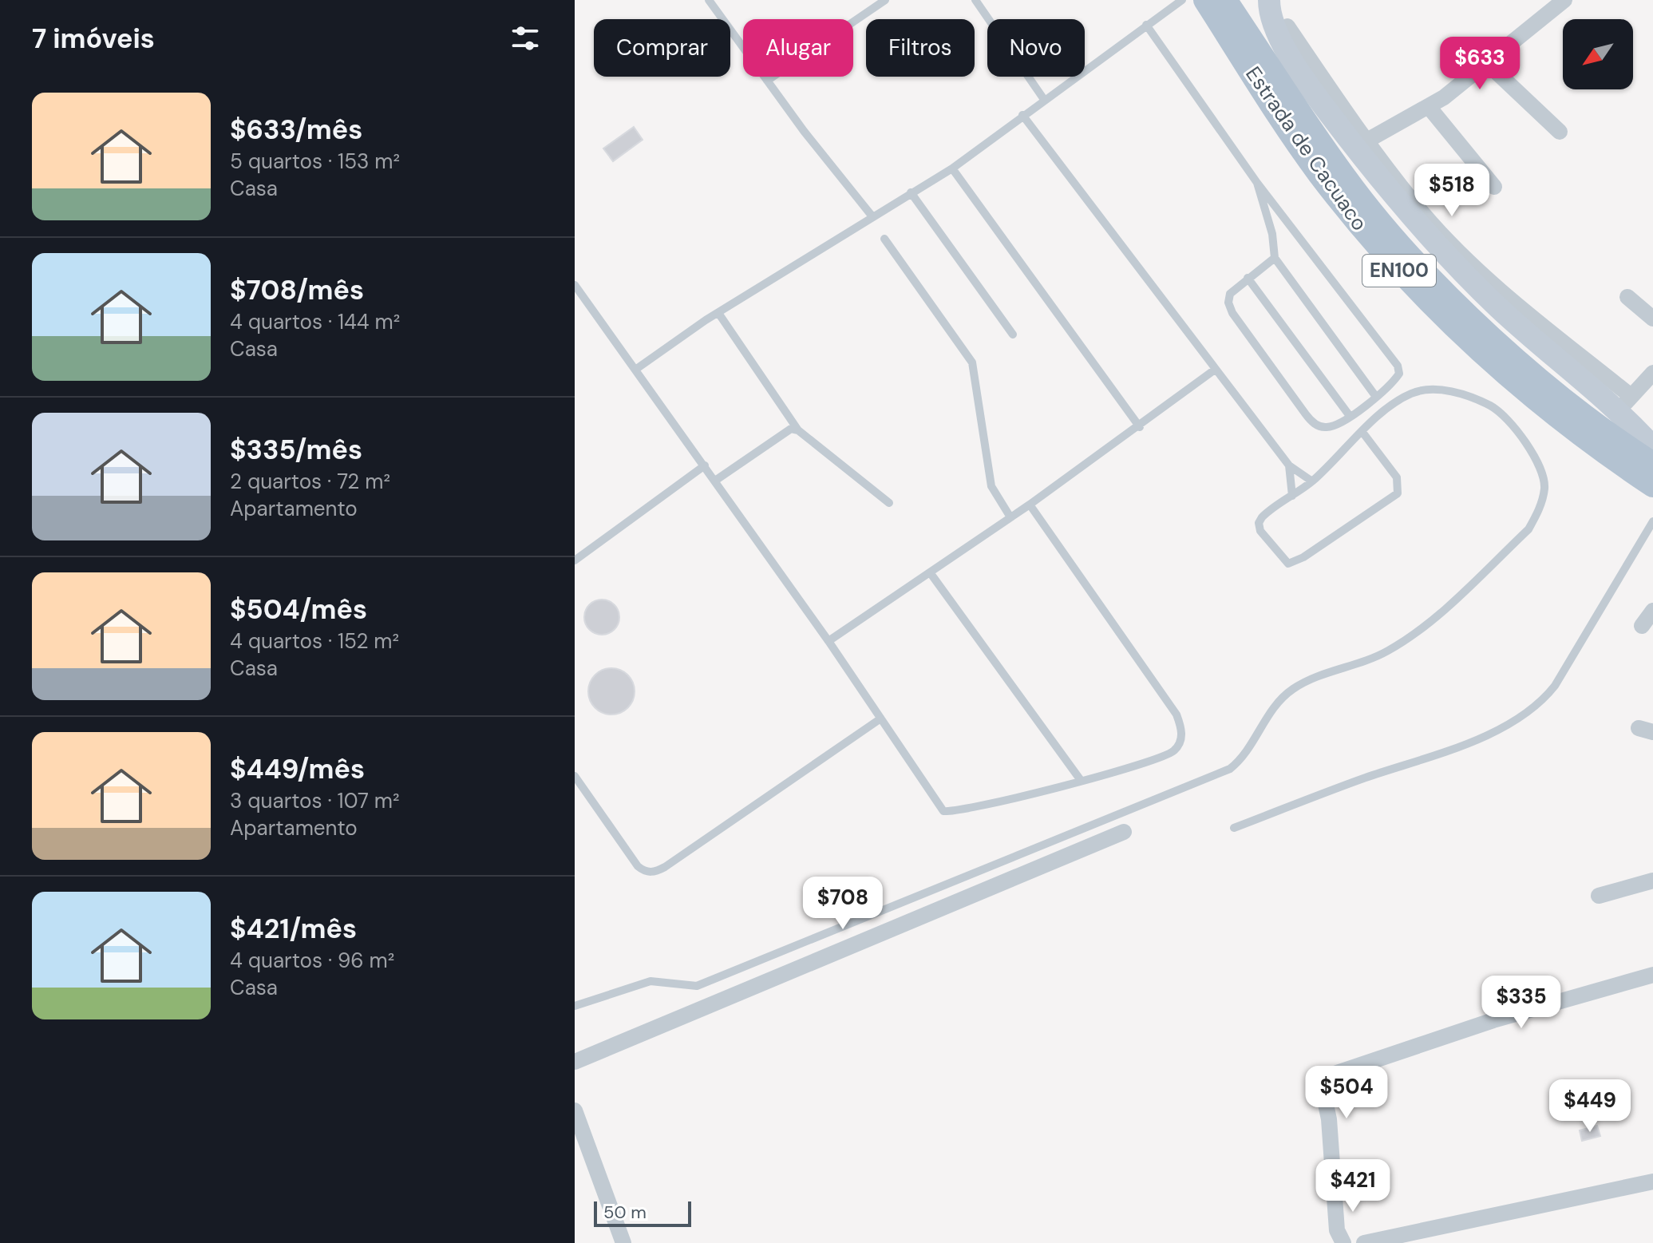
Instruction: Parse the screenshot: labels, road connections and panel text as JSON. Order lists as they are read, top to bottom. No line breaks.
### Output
{"streets":{"main road":["Estrada de Cacuaco","EN100"]},"scale_bar":"50 m","north":"bottom left","page":{"heading":"7 imóveis","chip":["Comprar","Alugar","Filtros","Novo"],"price":["$633","$518","$708","$335","$504","$449","$421"],"list":[{"name":"$633/mês","note":"5 quartos · 153 m² · Casa"},{"name":"$708/mês","note":"4 quartos · 144 m² · Casa"},{"name":"$335/mês","note":"2 quartos · 72 m² · Apartamento"},{"name":"$504/mês","note":"4 quartos · 152 m² · Casa"},{"name":"$449/mês","note":"3 quartos · 107 m² · Apartamento"},{"name":"$421/mês","note":"4 quartos · 96 m² · Casa"}],"scale":"50 m"}}
